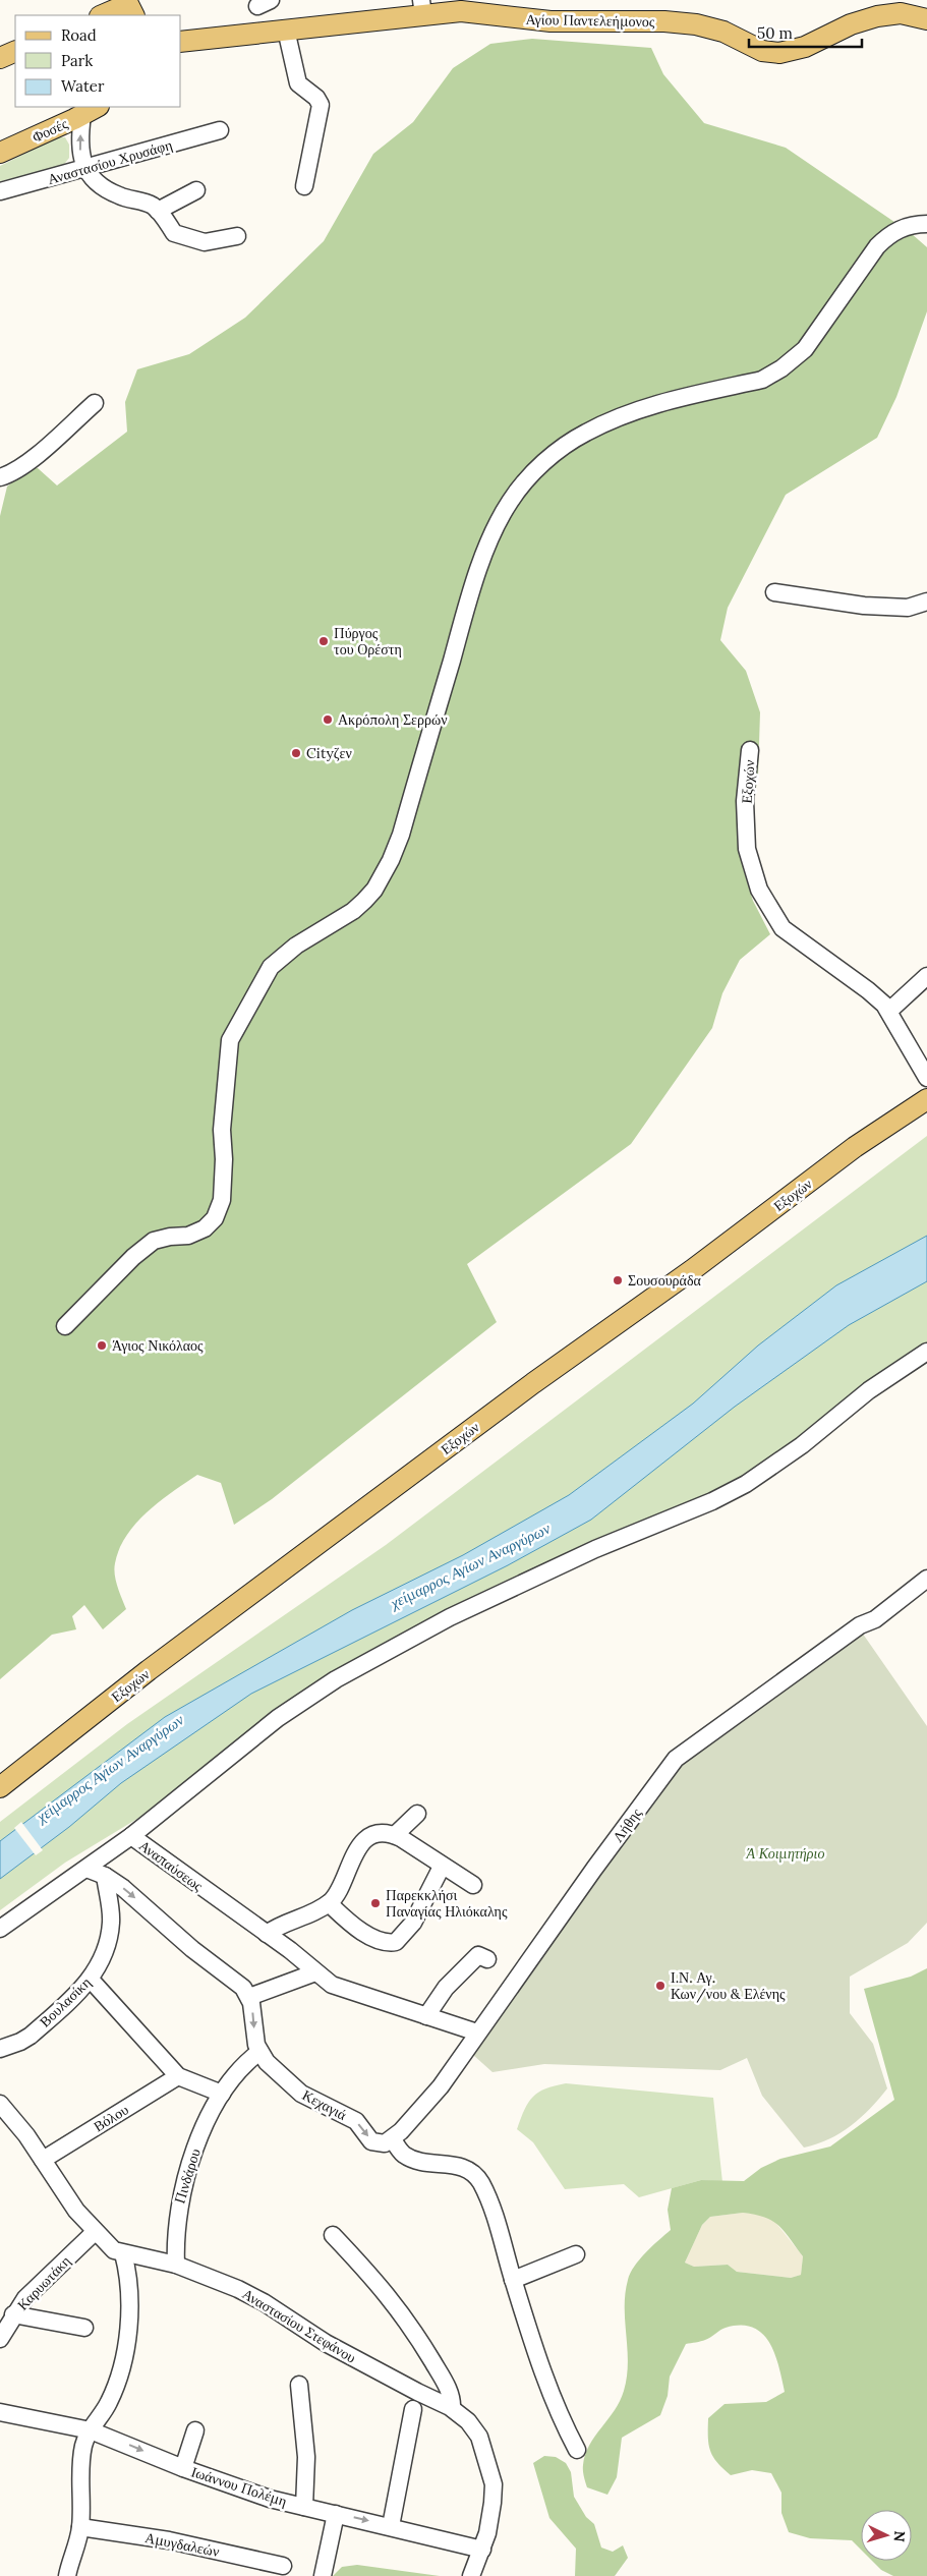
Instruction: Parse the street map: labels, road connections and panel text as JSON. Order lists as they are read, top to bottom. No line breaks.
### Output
{"streets":{"main road":["Αγίου Παντελεήμονος","Φοσές","Εξοχών"],"street":["Αναστασίου Χρυσάφη","Λήθης","Αναπαύσεως","Βουλασίκη","Κεχαγιά","Βόλου","Πινδάρου","Καρυωτάκη","Αναστασίου Στεφάνου","Ιωάννου Πολέμη","Αμυγδαλεών"]},"crossings":[["Λήθης","Αναπαύσεως"],["Λήθης","Κεχαγιά"],["Κεχαγιά","Πινδάρου"],["Βόλου","Αναστασίου Στεφάνου"],["Πινδάρου","Αναστασίου Στεφάνου"],["Καρυωτάκη","Αναστασίου Στεφάνου"],["Αναστασίου Στεφάνου","Ιωάννου Πολέμη"]],"water":["χείμαρρος Αγίων Αναργύρων"],"parks":["Ά Κοιμητήριο"],"places":["Πύργος του Ορέστη","Ακρόπολη Σερρών","Cityζεν","Σουσουράδα","Άγιος Νικόλαος","Παρεκκλήσι Παναγίας Ηλιόκαλης","Ι.Ν. Αγ. Κων/νου & Ελένης"],"legend":["Road","Park","Water"],"scale_bar":"50 m","north":"right"}
